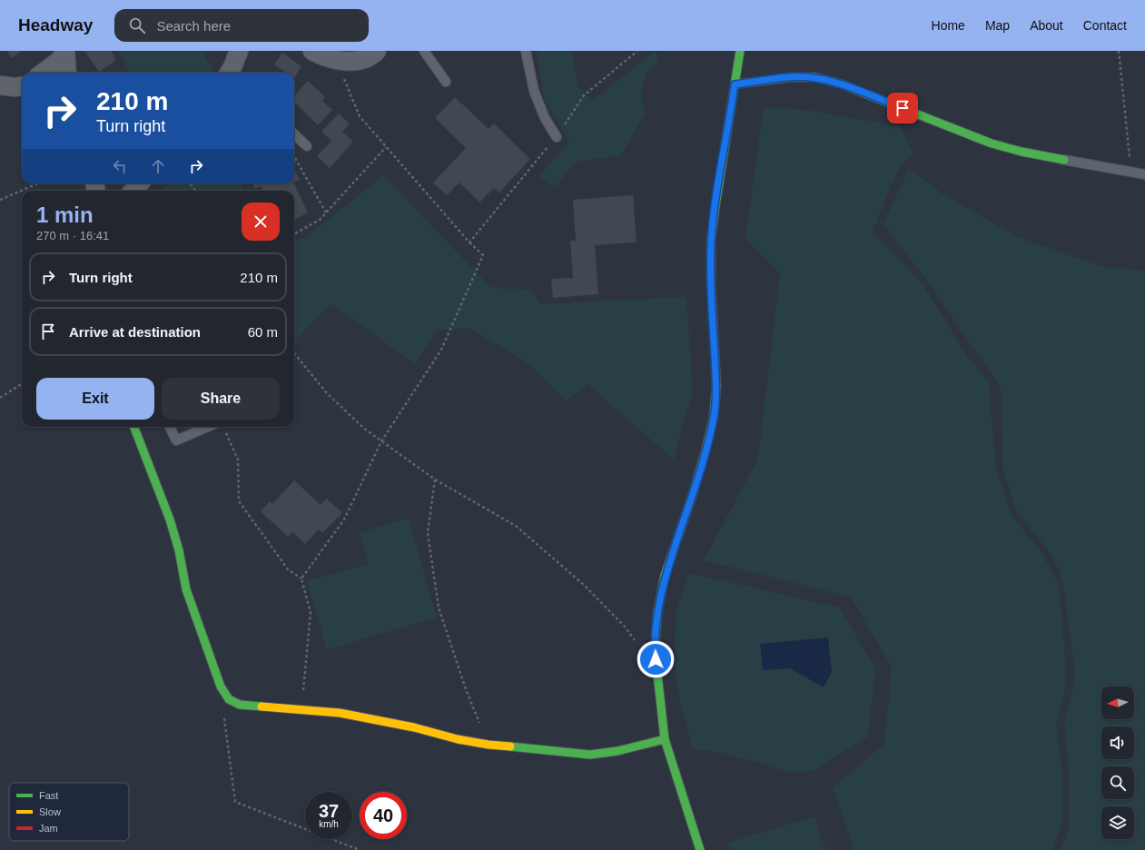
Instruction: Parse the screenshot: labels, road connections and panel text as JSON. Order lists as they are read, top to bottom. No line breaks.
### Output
{"legend":["Fast","Slow","Jam"],"north":"left","page":{"header":"Headway","search":"Search here","nav":["Home","Map","About","Contact"],"turn":["210 m","Turn right"],"heading":["1 min","270 m · 16:41"],"list":[{"name":"Turn right","value":"210 m"},{"name":"Arrive at destination","value":"60 m"}],"buttons":["Exit","Share"],"speed":"37 km/h","limit":"40"}}
